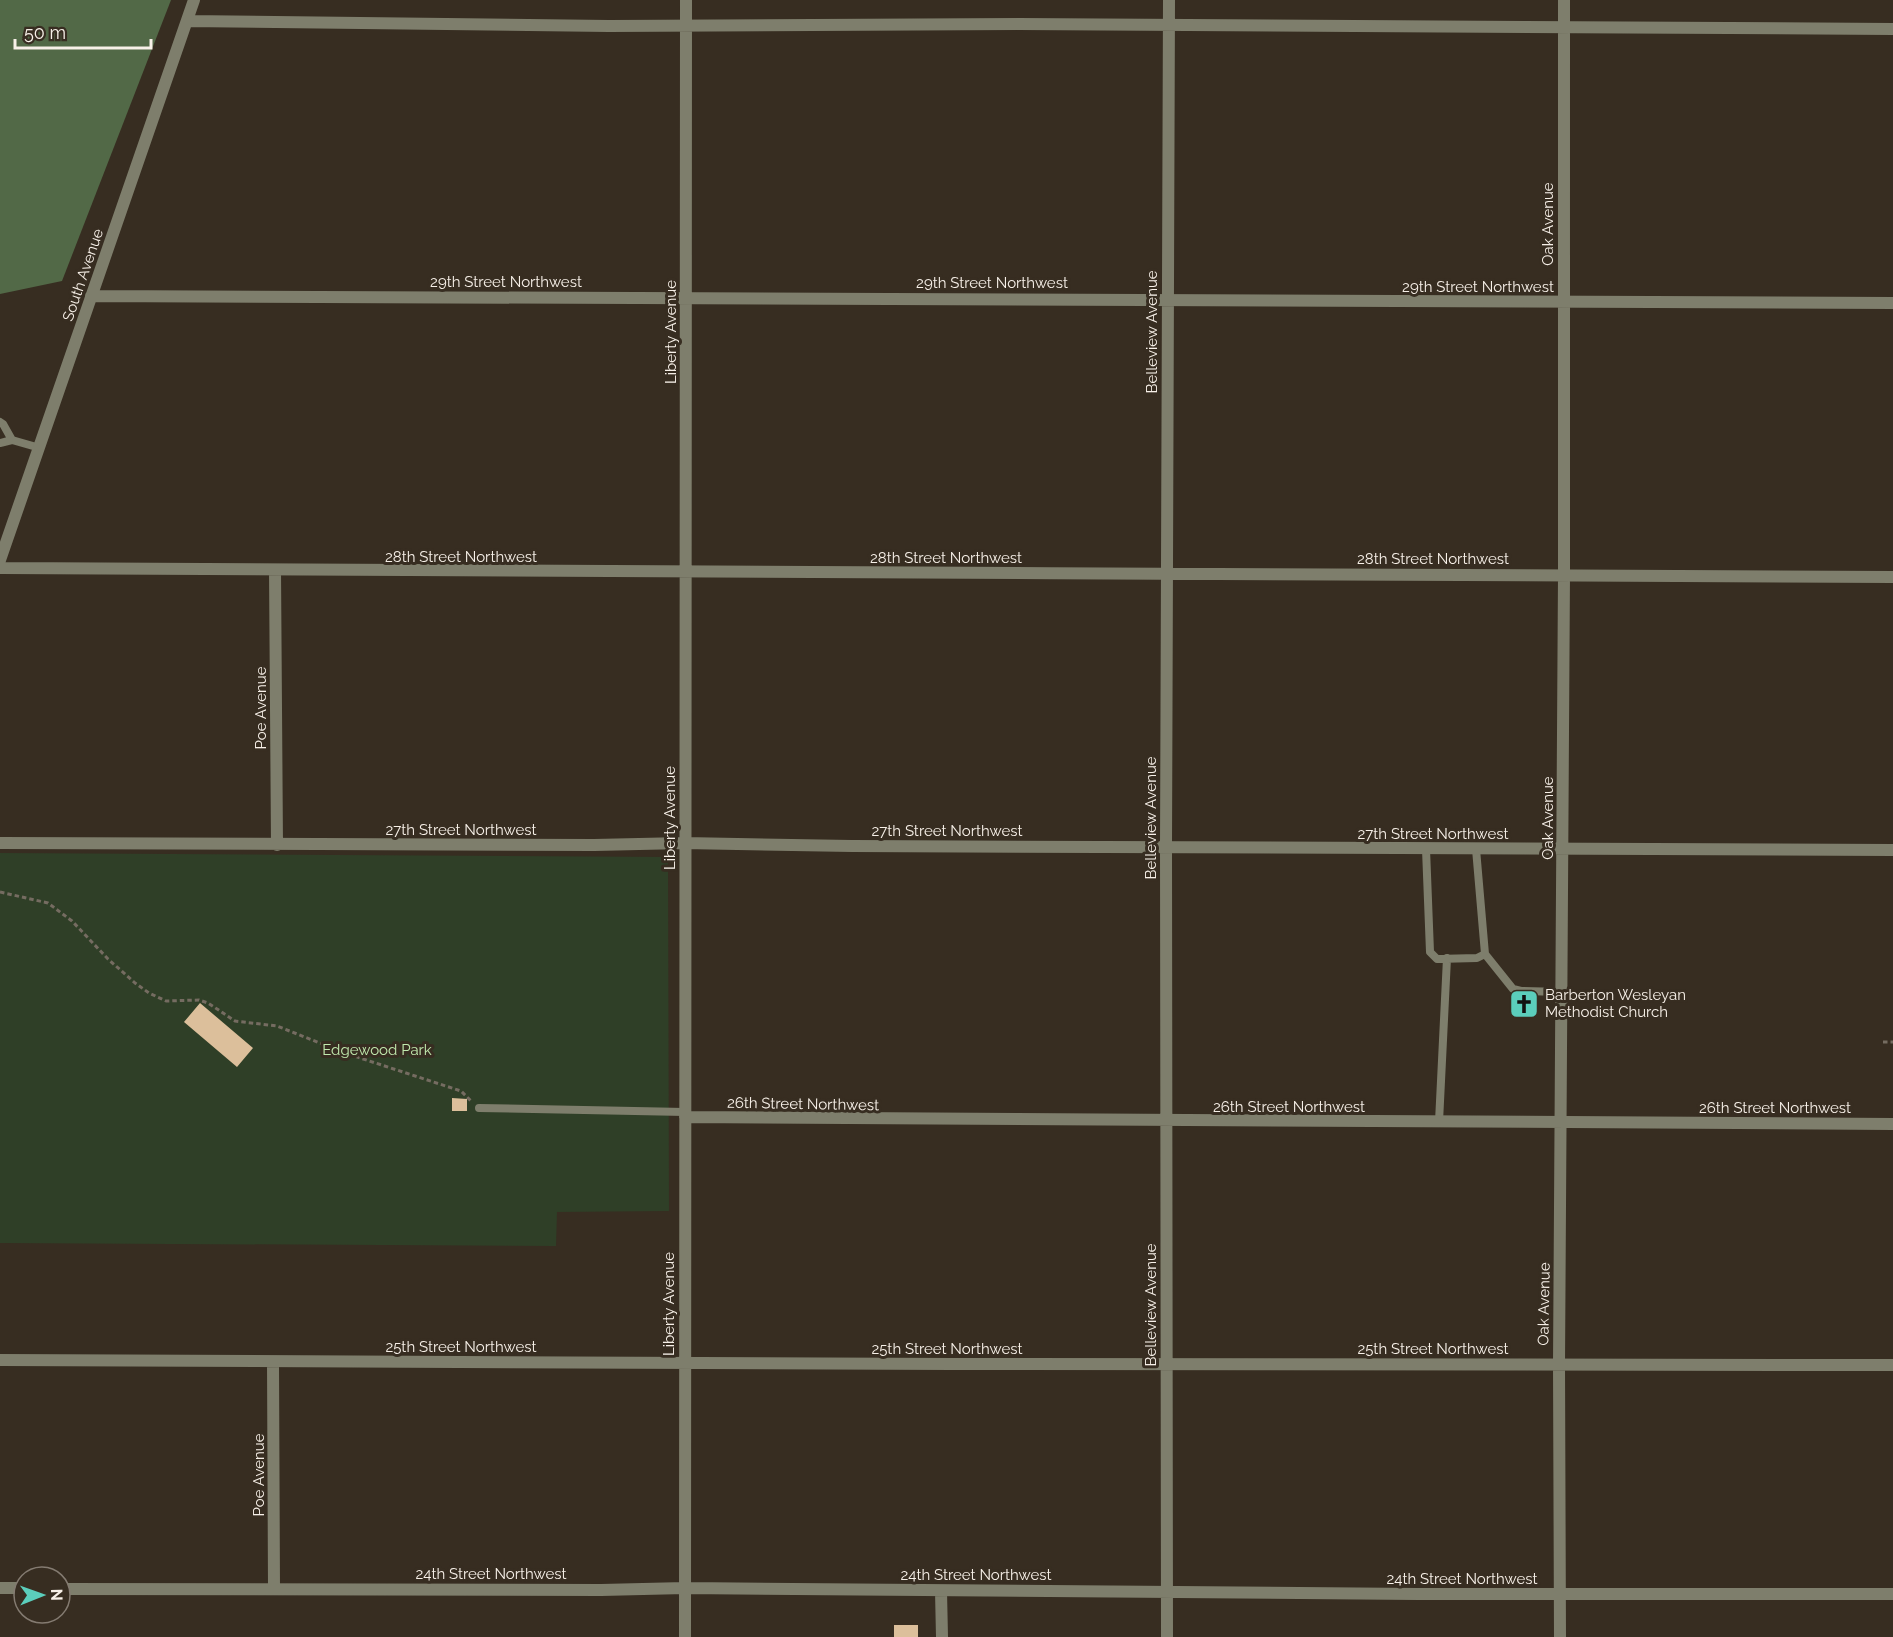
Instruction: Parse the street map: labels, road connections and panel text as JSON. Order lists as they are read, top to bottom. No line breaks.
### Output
{"streets":{"street":["Oak Avenue","South Avenue","29th Street Northwest","Liberty Avenue","Belleview Avenue","28th Street Northwest","Poe Avenue","27th Street Northwest","26th Street Northwest","25th Street Northwest","24th Street Northwest"]},"crossings":[["Oak Avenue","29th Street Northwest"],["Oak Avenue","28th Street Northwest"],["Oak Avenue","27th Street Northwest"],["Oak Avenue","26th Street Northwest"],["Oak Avenue","25th Street Northwest"],["Oak Avenue","24th Street Northwest"],["South Avenue","29th Street Northwest"],["29th Street Northwest","Liberty Avenue"],["29th Street Northwest","Belleview Avenue"],["Liberty Avenue","28th Street Northwest"],["Liberty Avenue","27th Street Northwest"],["Liberty Avenue","26th Street Northwest"],["Liberty Avenue","25th Street Northwest"],["Liberty Avenue","24th Street Northwest"],["Belleview Avenue","28th Street Northwest"],["Belleview Avenue","27th Street Northwest"],["Belleview Avenue","26th Street Northwest"],["Belleview Avenue","25th Street Northwest"],["Belleview Avenue","24th Street Northwest"],["28th Street Northwest","Poe Avenue"],["Poe Avenue","27th Street Northwest"],["Poe Avenue","25th Street Northwest"],["Poe Avenue","24th Street Northwest"]],"parks":["Edgewood Park"],"places":{"church":["Barberton Wesleyan Methodist Church"]},"scale_bar":"50 m","north":"right"}
